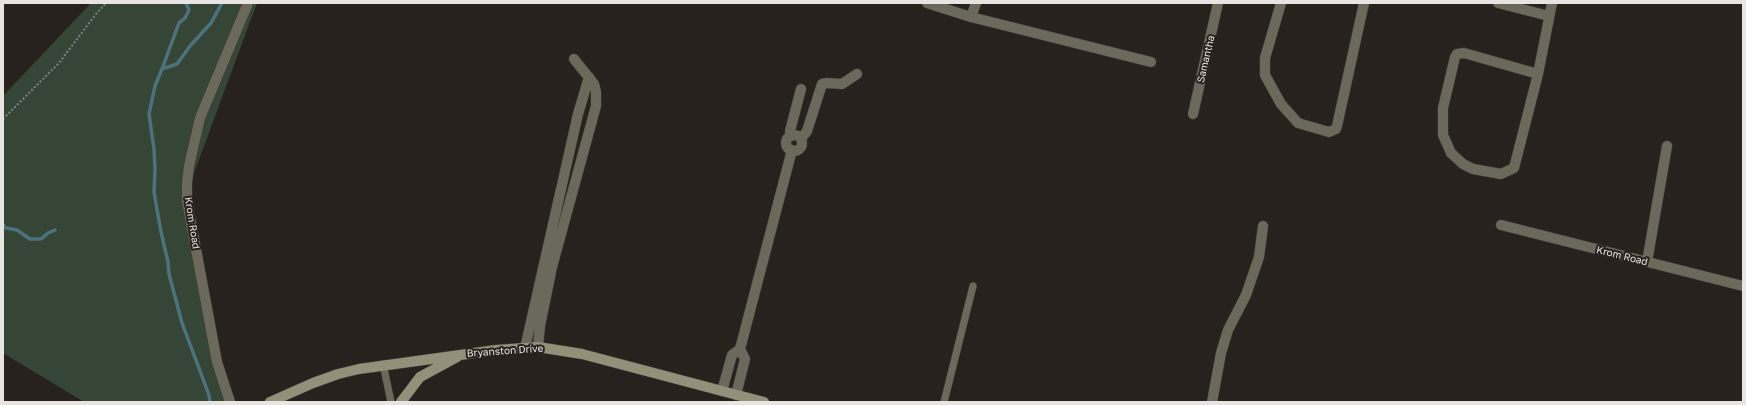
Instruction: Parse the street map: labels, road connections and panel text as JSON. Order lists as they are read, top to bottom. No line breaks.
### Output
{"streets":{"street":["Samantha","Krom Road","Bryanston Drive"]}}
